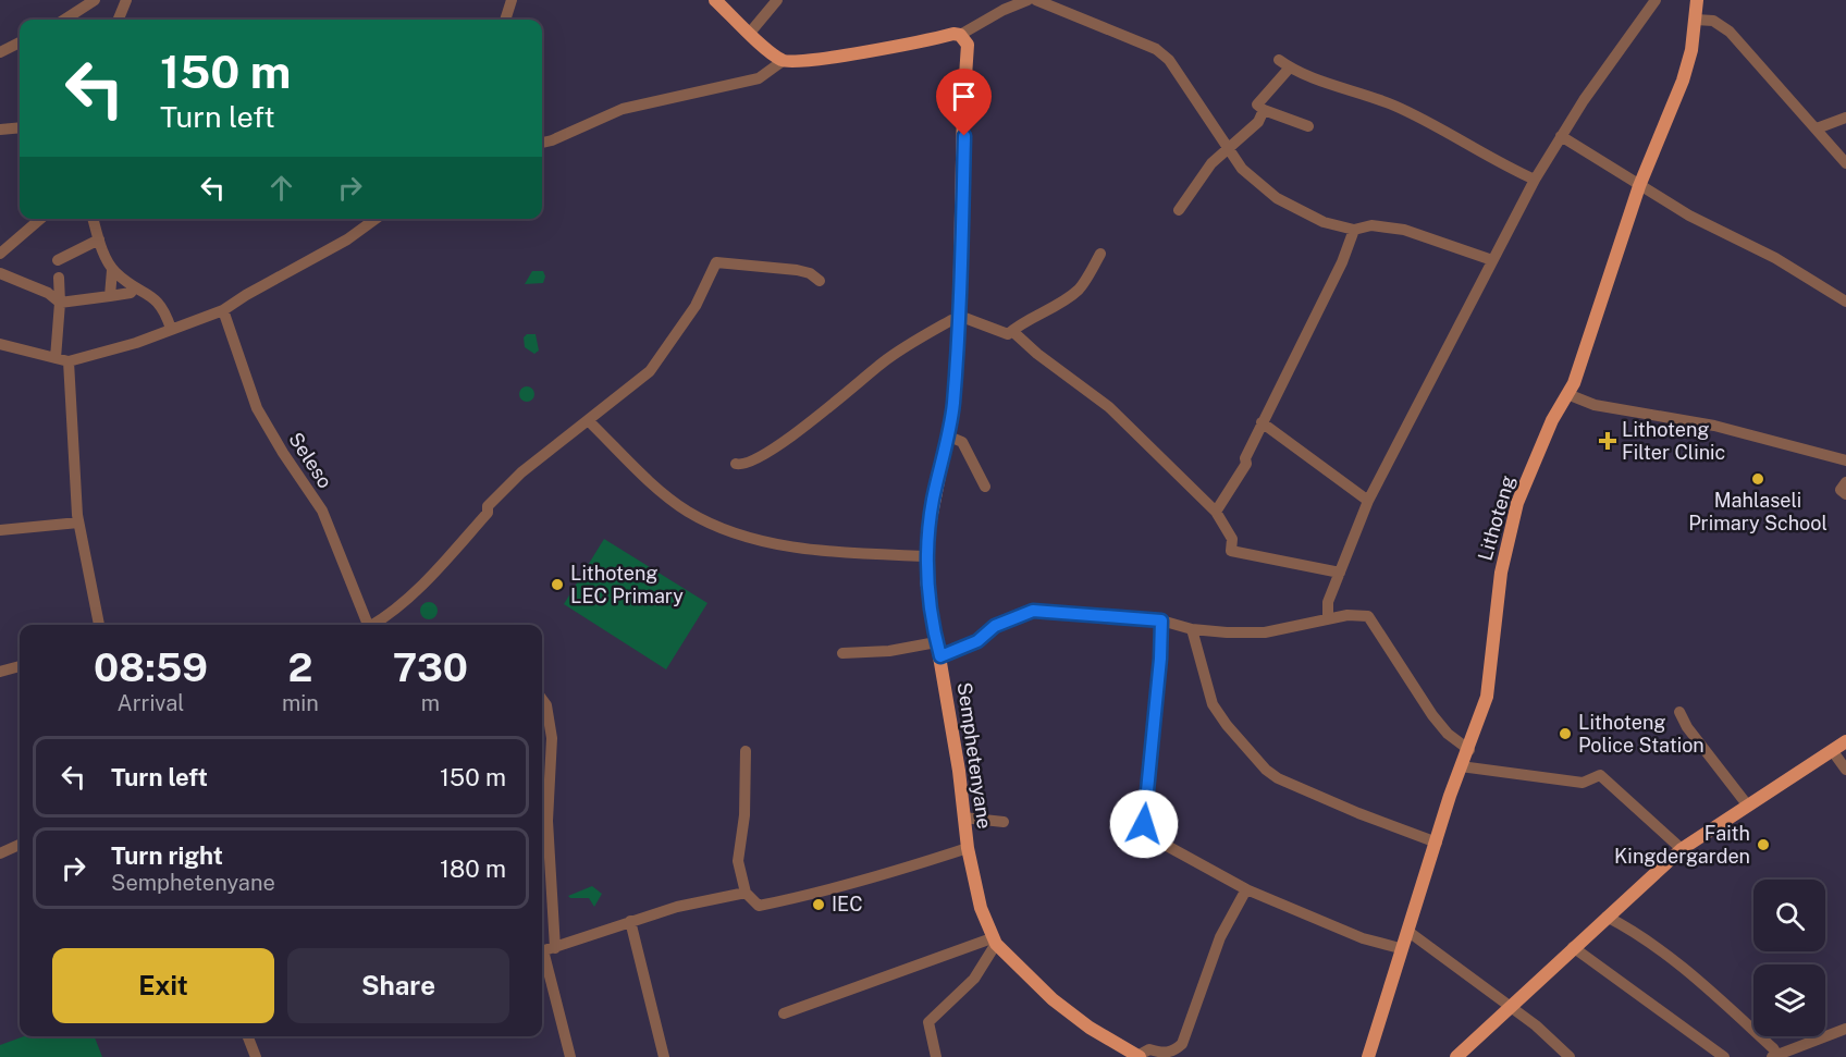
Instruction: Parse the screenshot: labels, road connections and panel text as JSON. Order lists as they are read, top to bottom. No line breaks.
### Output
{"streets":{"main road":["Lithoteng","Semphetenyane"],"street":["Seleso"]},"places":{"health":["Lithoteng Filter Clinic"],"other":["Mahlaseli Primary School","Lithoteng LEC Primary","Lithoteng Police Station","Faith Kingdergarden","IEC"]},"page":{"turn":["150 m","Turn left"],"eta":["08:59","Arrival","2","min","730","m"],"list":[{"name":"Turn left","value":"150 m"},{"name":"Turn right","note":"Semphetenyane","value":"180 m"}],"buttons":["Exit","Share"]}}
